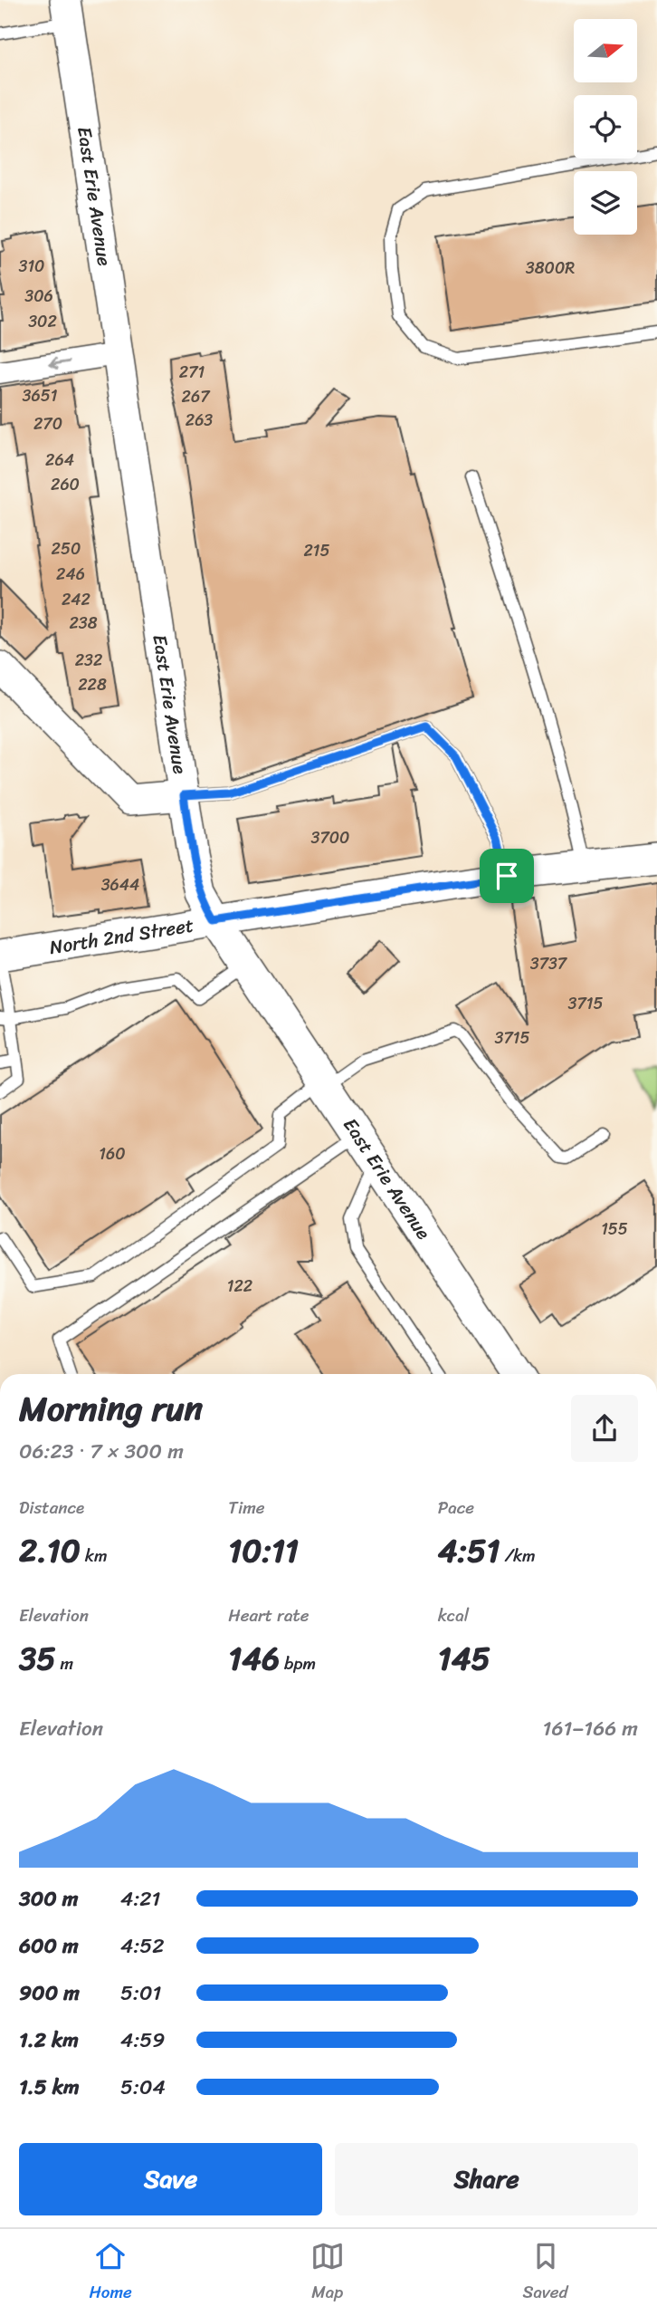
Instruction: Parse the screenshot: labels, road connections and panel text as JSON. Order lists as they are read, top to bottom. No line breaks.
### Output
{"streets":{"main road":["East Erie Avenue","North 2nd Street"]},"crossings":[["East Erie Avenue","North 2nd Street"]],"house_numbers":["310","3800R","306","302","271","3651","267","263","270","264","260","250","215","246","242","238","232","228","3700","3644","3737","3715","3715","160","155","122"],"north":"right","page":{"heading":["Morning run","06:23 · 7 × 300 m"],"stats":[["Distance","2.10 km"],["Time","10:11"],["Pace","4:51 /km"],["Elevation","35 m"],["Heart rate","146 bpm"],["kcal","145"]],"chart":["Elevation","161–166 m"],"list":[{"name":"300 m","note":"4:21"},{"name":"600 m","note":"4:52"},{"name":"900 m","note":"5:01"},{"name":"1.2 km","note":"4:59"},{"name":"1.5 km","note":"5:04"}],"buttons":["Save","Share"],"tabs":["Home","Map","Saved"]}}
